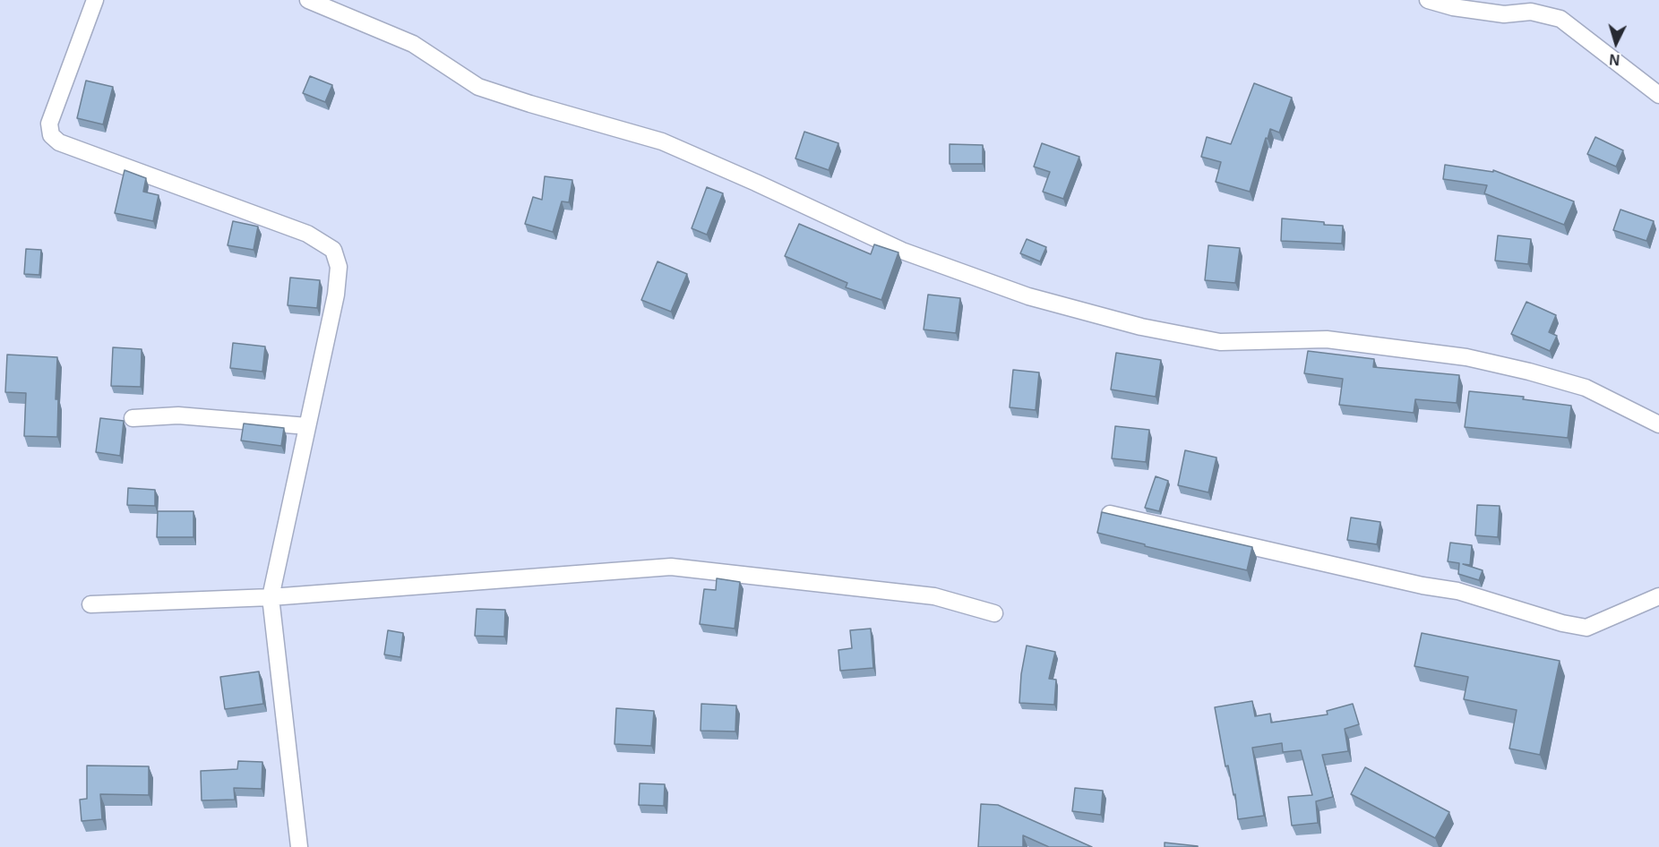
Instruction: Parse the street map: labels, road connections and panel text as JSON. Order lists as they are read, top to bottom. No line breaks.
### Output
{"north":"bottom"}
